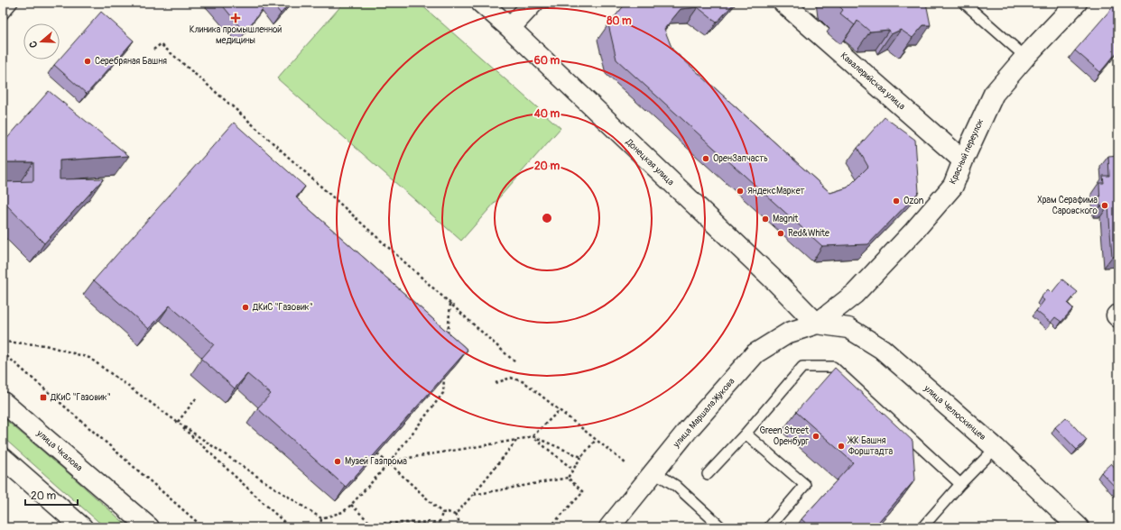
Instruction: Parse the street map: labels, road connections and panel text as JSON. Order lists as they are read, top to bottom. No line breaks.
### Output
{"streets":{"street":["Кавалерийская улица","Красный переулок","Донецкая улица","улица Маршала Жукова","улица Челюскинцев","улица Чкалова"]},"crossings":[["Кавалерийская улица","Красный переулок"],["Красный переулок","Донецкая улица"],["Красный переулок","улица Маршала Жукова"],["Красный переулок","улица Челюскинцев"],["Донецкая улица","улица Маршала Жукова"],["Донецкая улица","улица Челюскинцев"],["улица Маршала Жукова","улица Челюскинцев"]],"places":{"health":["Клиника промышленной медицины"],"other":["Серебряная Башня","ОренЗапчасть","ЯндексМаркет","Ozon","Храм Серафима Саровского","Magnit","Red&White","ДКиC \"Газовик\"","Green Street Оренбург","ЖК Башня Форштадта","Музей Газпрома"],"transit":["ДКиС \"Газовик\""]},"scale_bar":"20 m","north":"left","rings":["80 m","60 m","40 m","20 m"]}
